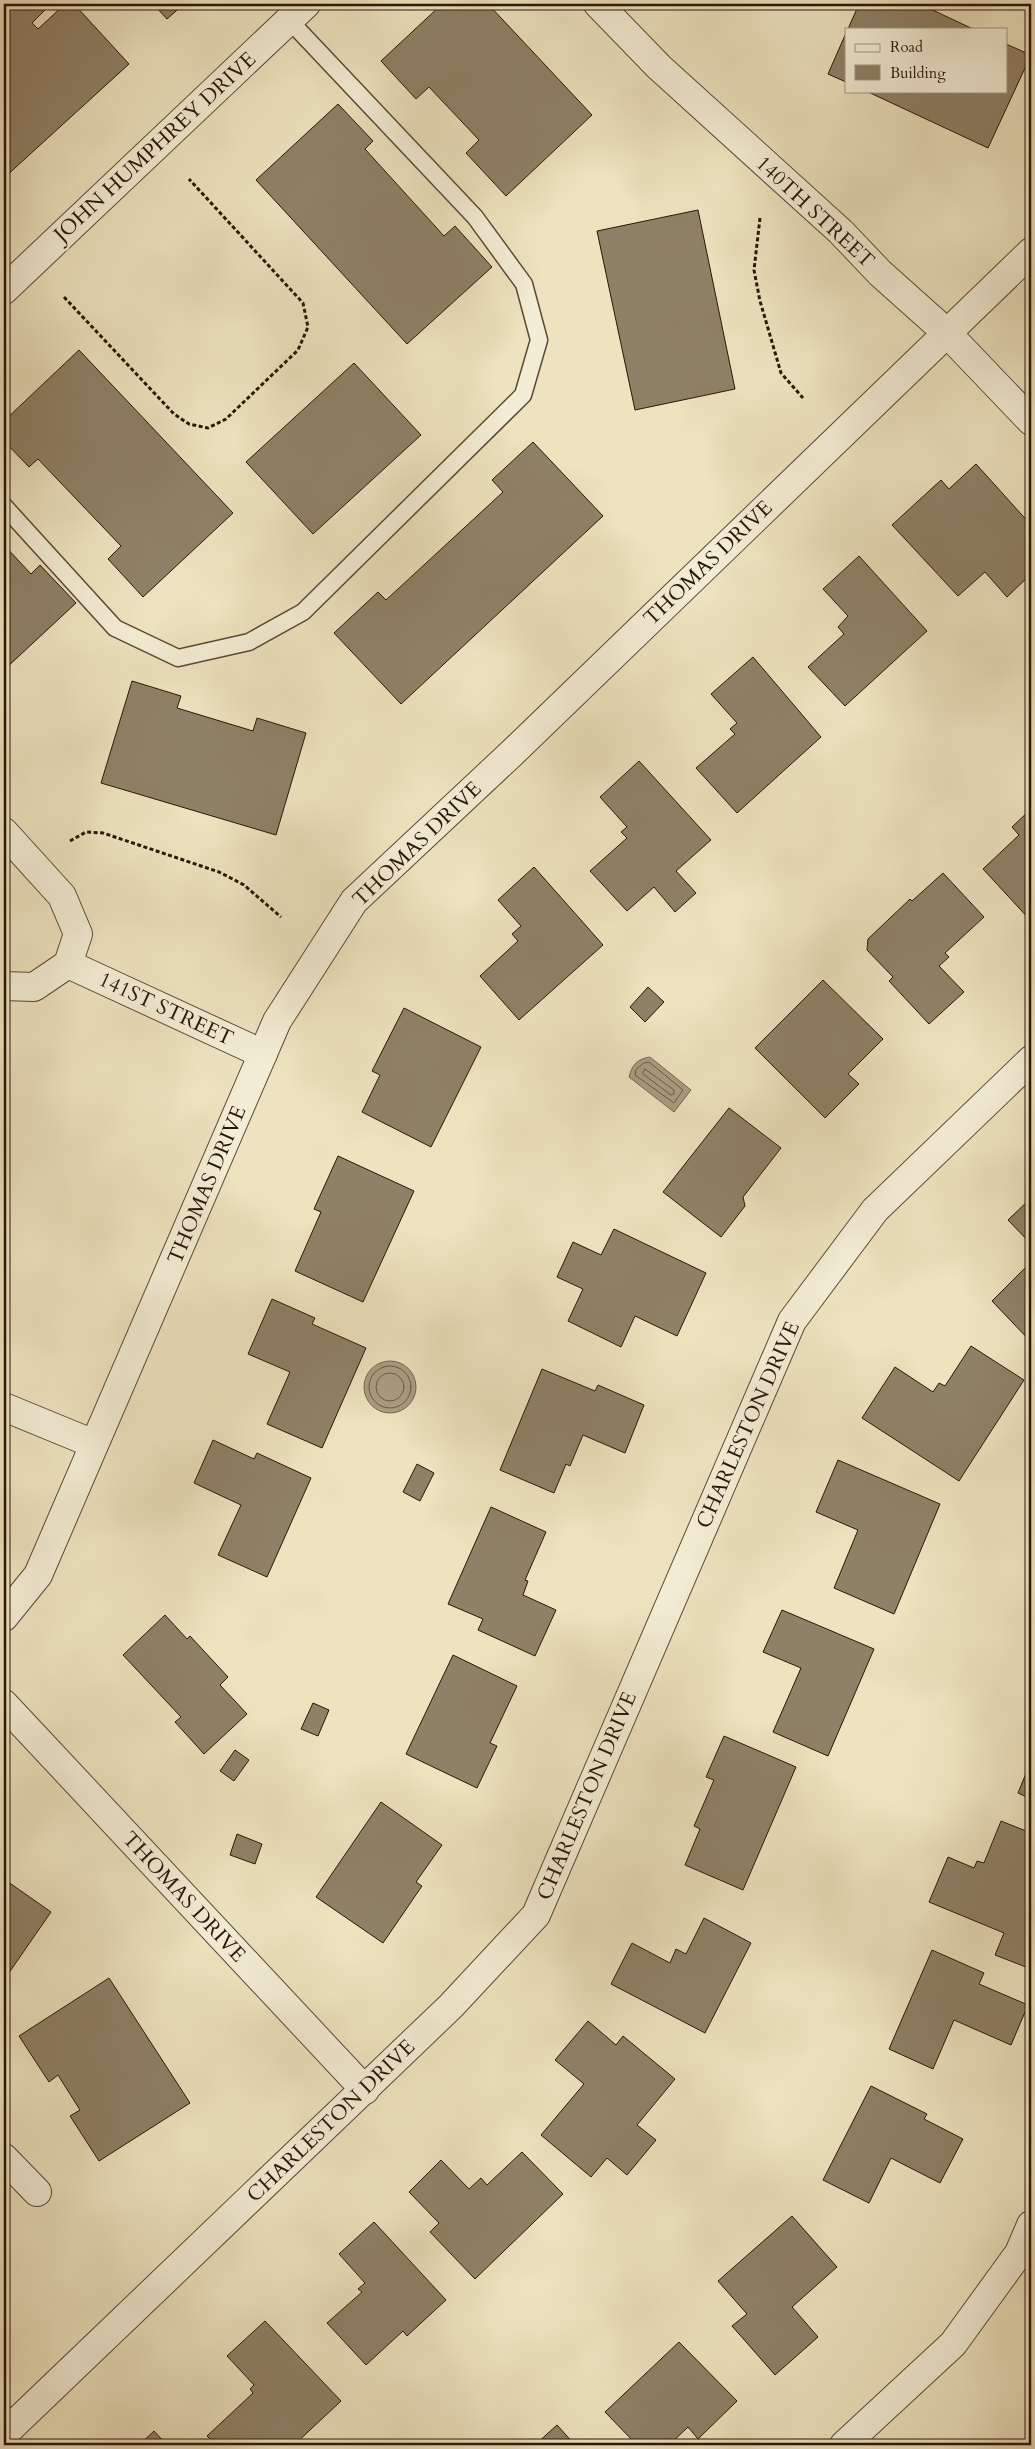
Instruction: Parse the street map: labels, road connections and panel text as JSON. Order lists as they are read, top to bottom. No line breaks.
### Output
{"streets":{"street":["JOHN HUMPHREY DRIVE","140TH STREET","THOMAS DRIVE","141ST STREET","CHARLESTON DRIVE"]},"crossings":[["140TH STREET","THOMAS DRIVE"],["THOMAS DRIVE","141ST STREET"],["THOMAS DRIVE","CHARLESTON DRIVE"]],"legend":["Road","Building"]}
